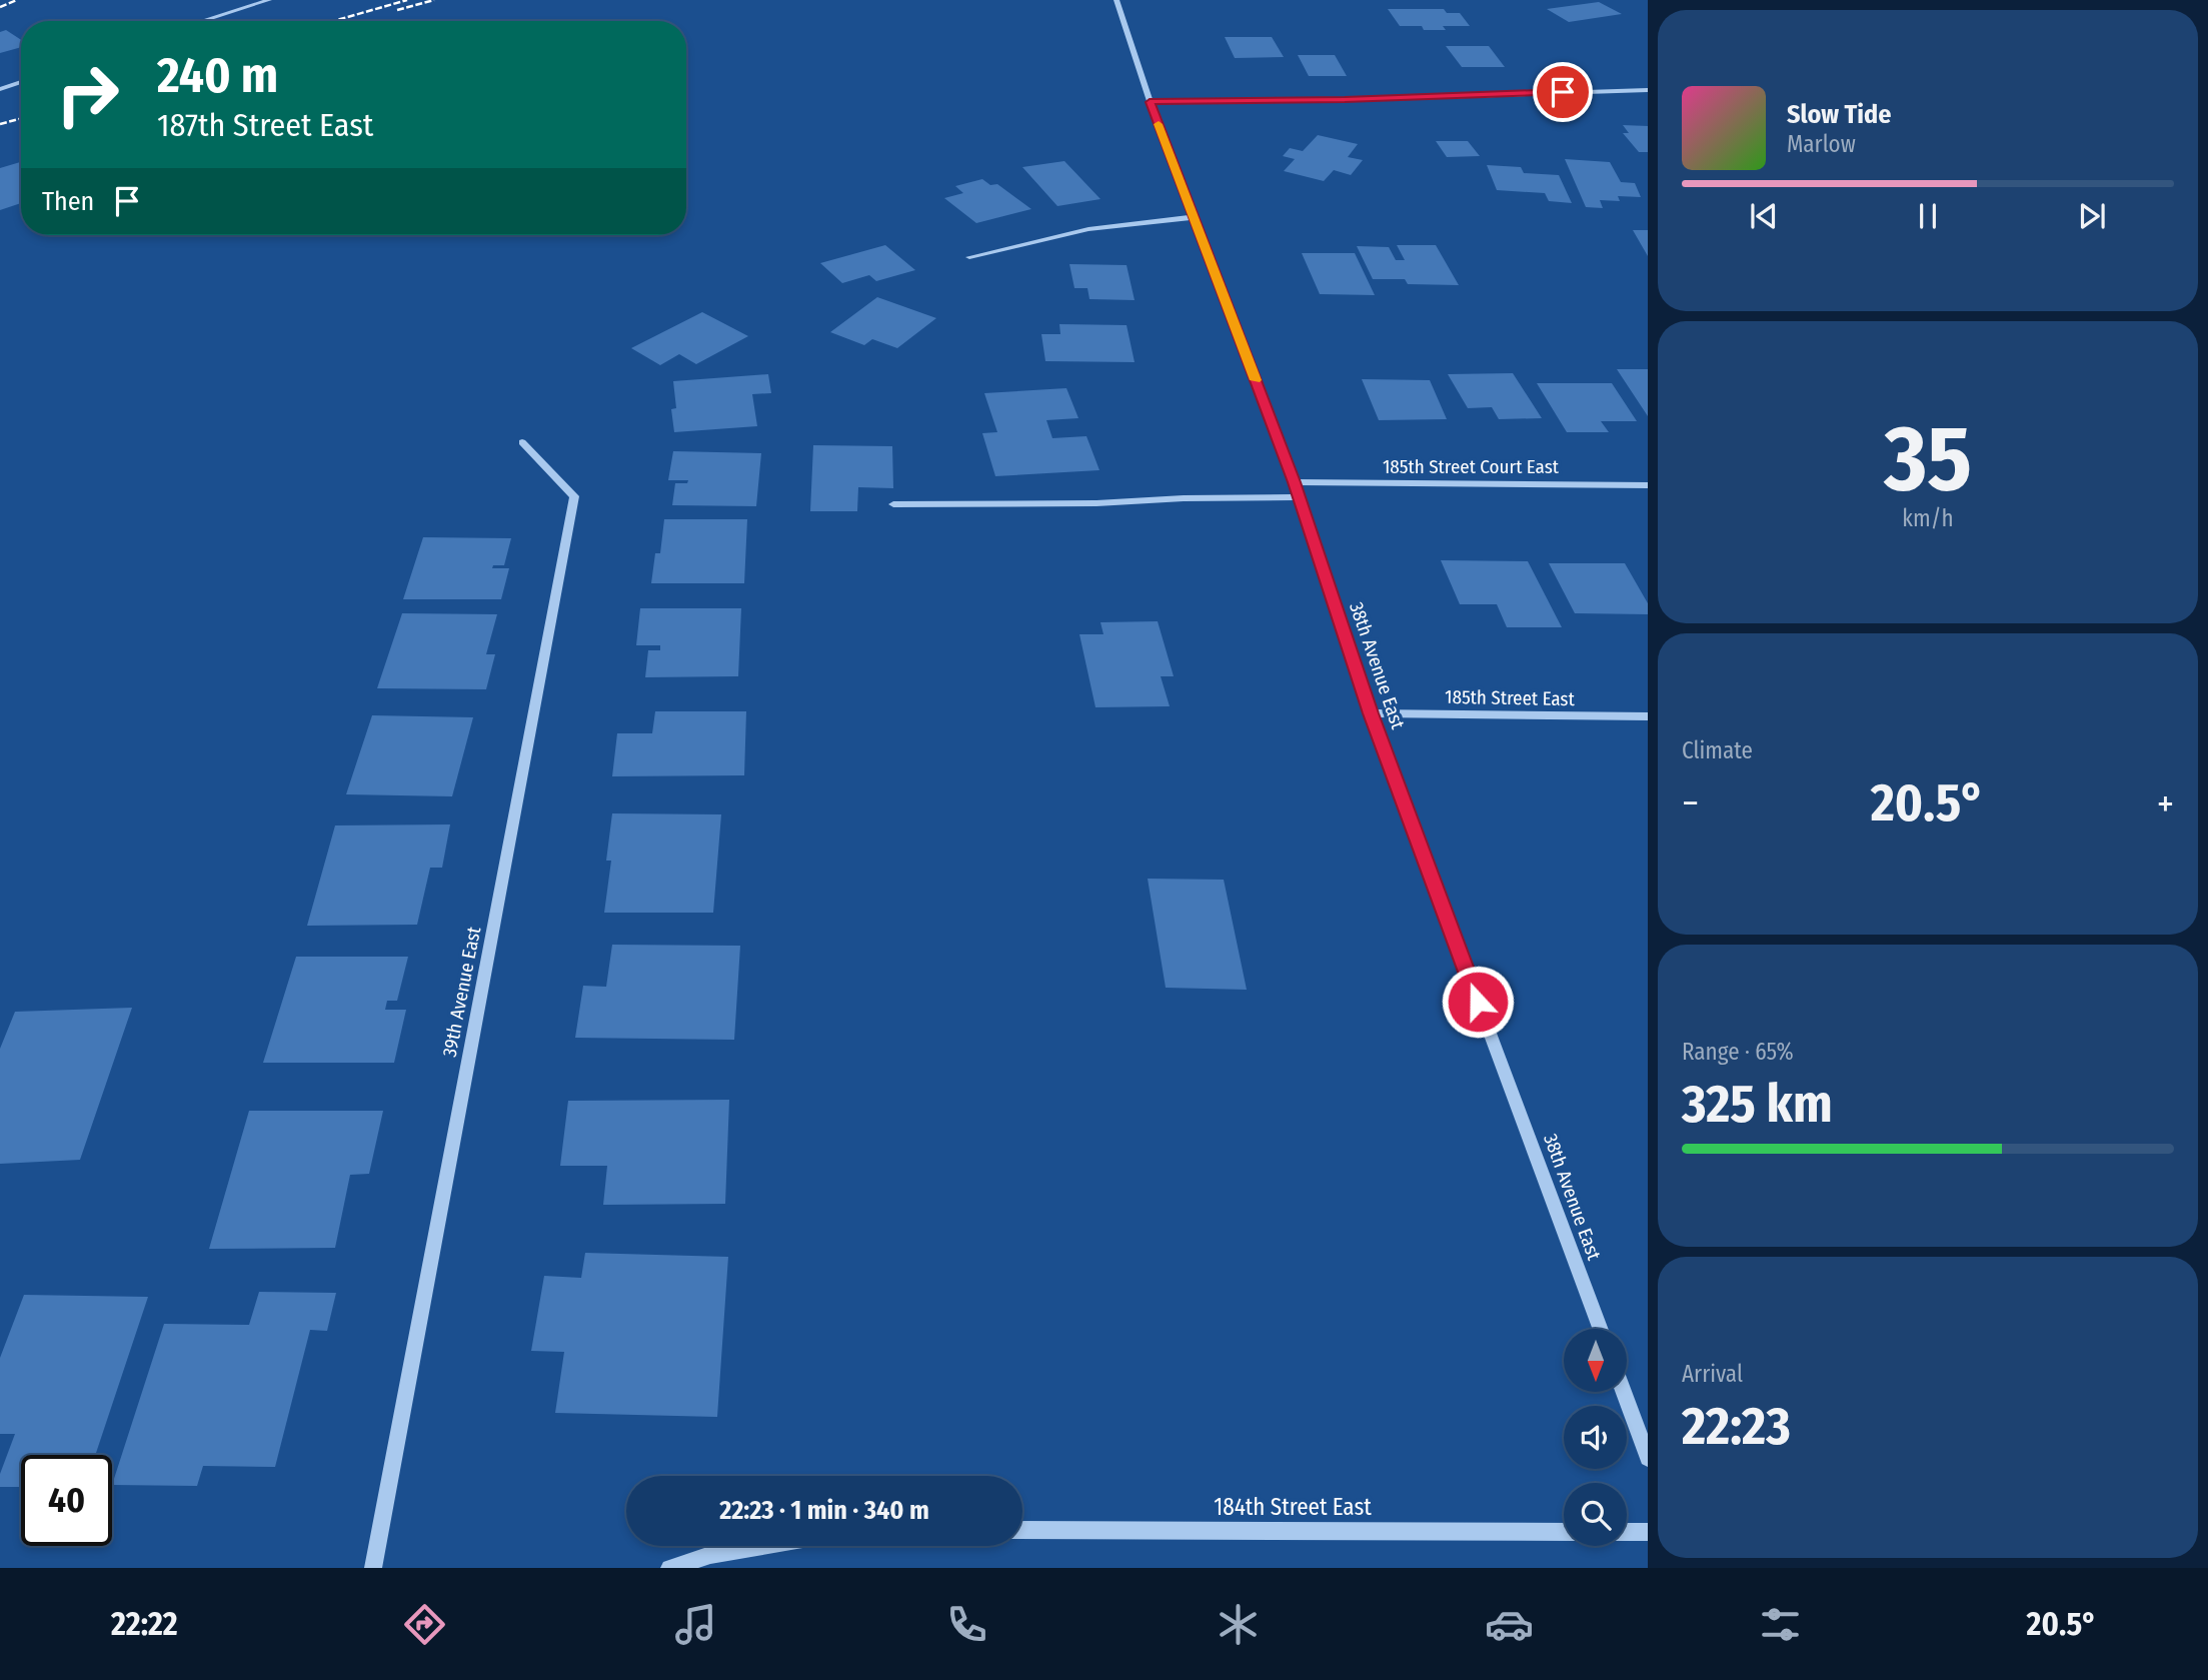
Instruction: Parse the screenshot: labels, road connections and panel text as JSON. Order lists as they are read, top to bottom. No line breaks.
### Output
{"streets":{"street":["185th Street Court East","38th Avenue East","185th Street East","39th Avenue East","184th Street East"]},"crossings":[["185th Street Court East","38th Avenue East"],["38th Avenue East","185th Street East"]],"north":"bottom","page":{"turn":["240 m","187th Street East"],"song":["Slow Tide","Marlow"],"then":"Then","tile":[["35","km/h"],"Climate",["Range · 65%","325 km"],["Arrival","22:23"]],"heat":["−","20.5°","+"],"limit":"40","trip":"22:23 · 1 min · 340 m","tabs":["22:22","20.5°"]}}
